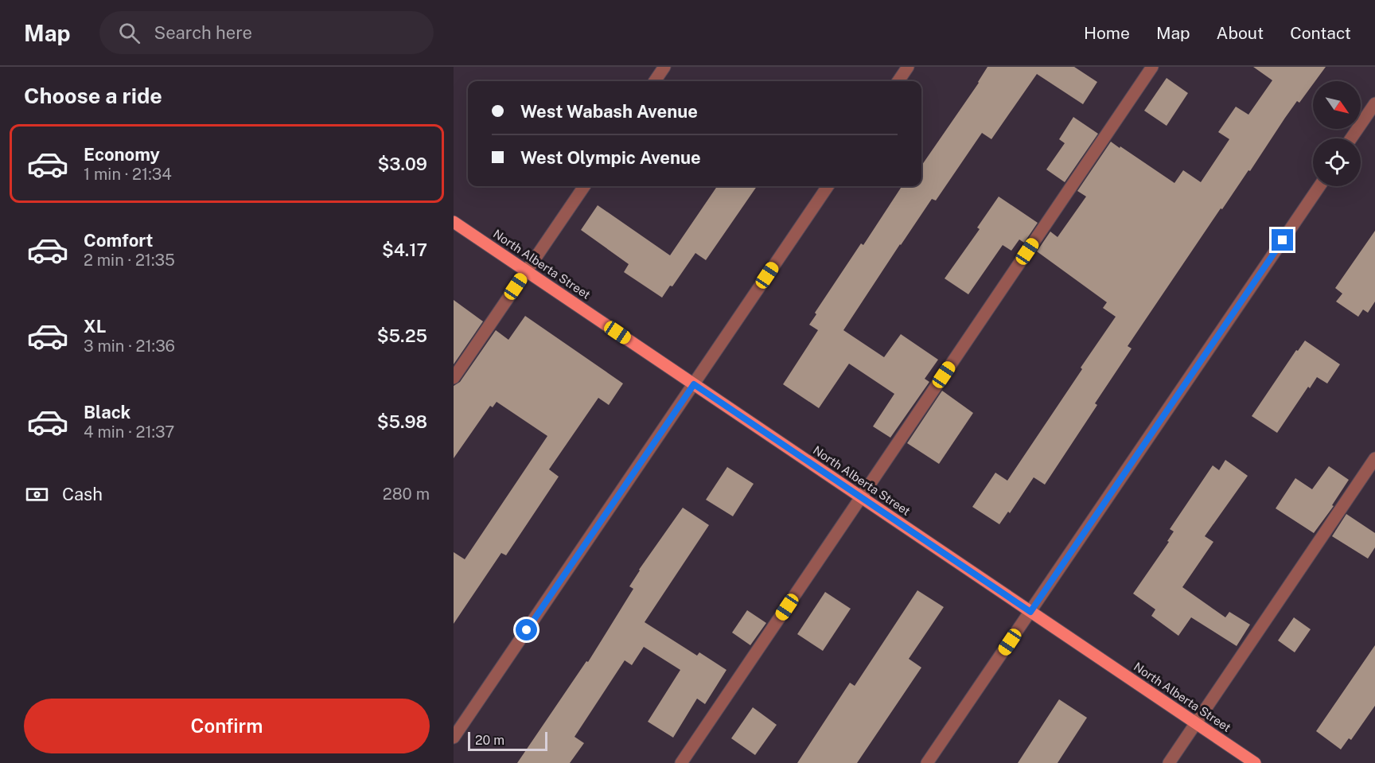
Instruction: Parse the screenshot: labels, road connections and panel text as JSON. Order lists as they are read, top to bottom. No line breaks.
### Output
{"streets":{"main road":["North Alberta Street"]},"scale_bar":"20 m","north":"bottom right","page":{"header":"Map","search":"Search here","nav":["Home","Map","About","Contact"],"heading":"Choose a ride","banner":["West Wabash Avenue","West Olympic Avenue"],"list":[{"name":"Economy","note":"1 min · 21:34","value":"$3.09"},{"name":"Comfort","note":"2 min · 21:35","value":"$4.17"},{"name":"XL","note":"3 min · 21:36","value":"$5.25"},{"name":"Black","note":"4 min · 21:37","value":"$5.98"}],"pay":["Cash","280 m"],"buttons":"Confirm","scale":"20 m"}}
